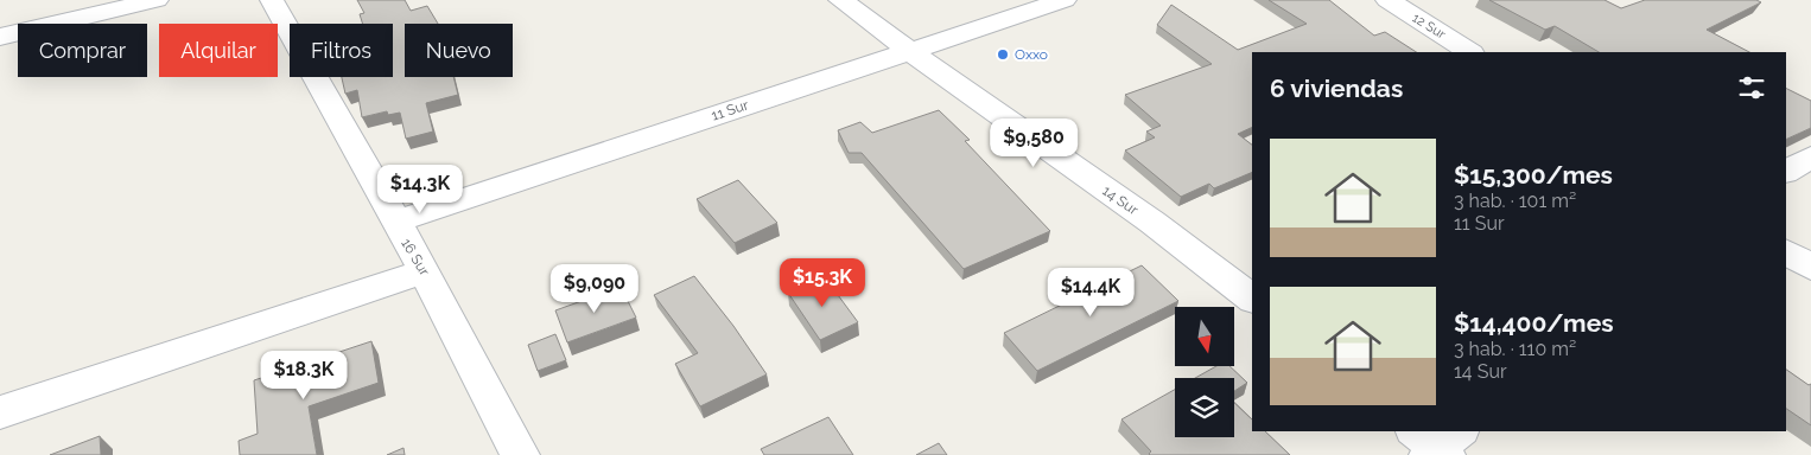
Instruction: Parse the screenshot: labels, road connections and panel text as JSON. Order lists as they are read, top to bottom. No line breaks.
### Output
{"streets":{"street":["12 Sur","11 Sur","14 Sur","16 Sur"]},"crossings":[["11 Sur","14 Sur"],["11 Sur","16 Sur"]],"places":["Oxxo"],"north":"bottom","page":{"chip":["Comprar","Alquilar","Filtros","Nuevo"],"heading":"6 viviendas","price":["$9,580","$14.3K","$15.3K","$9,090","$14.4K","$18.3K"],"list":[{"name":"$15,300/mes","note":"3 hab. · 101 m² · 11 Sur"},{"name":"$14,400/mes","note":"3 hab. · 110 m² · 14 Sur"}]}}
